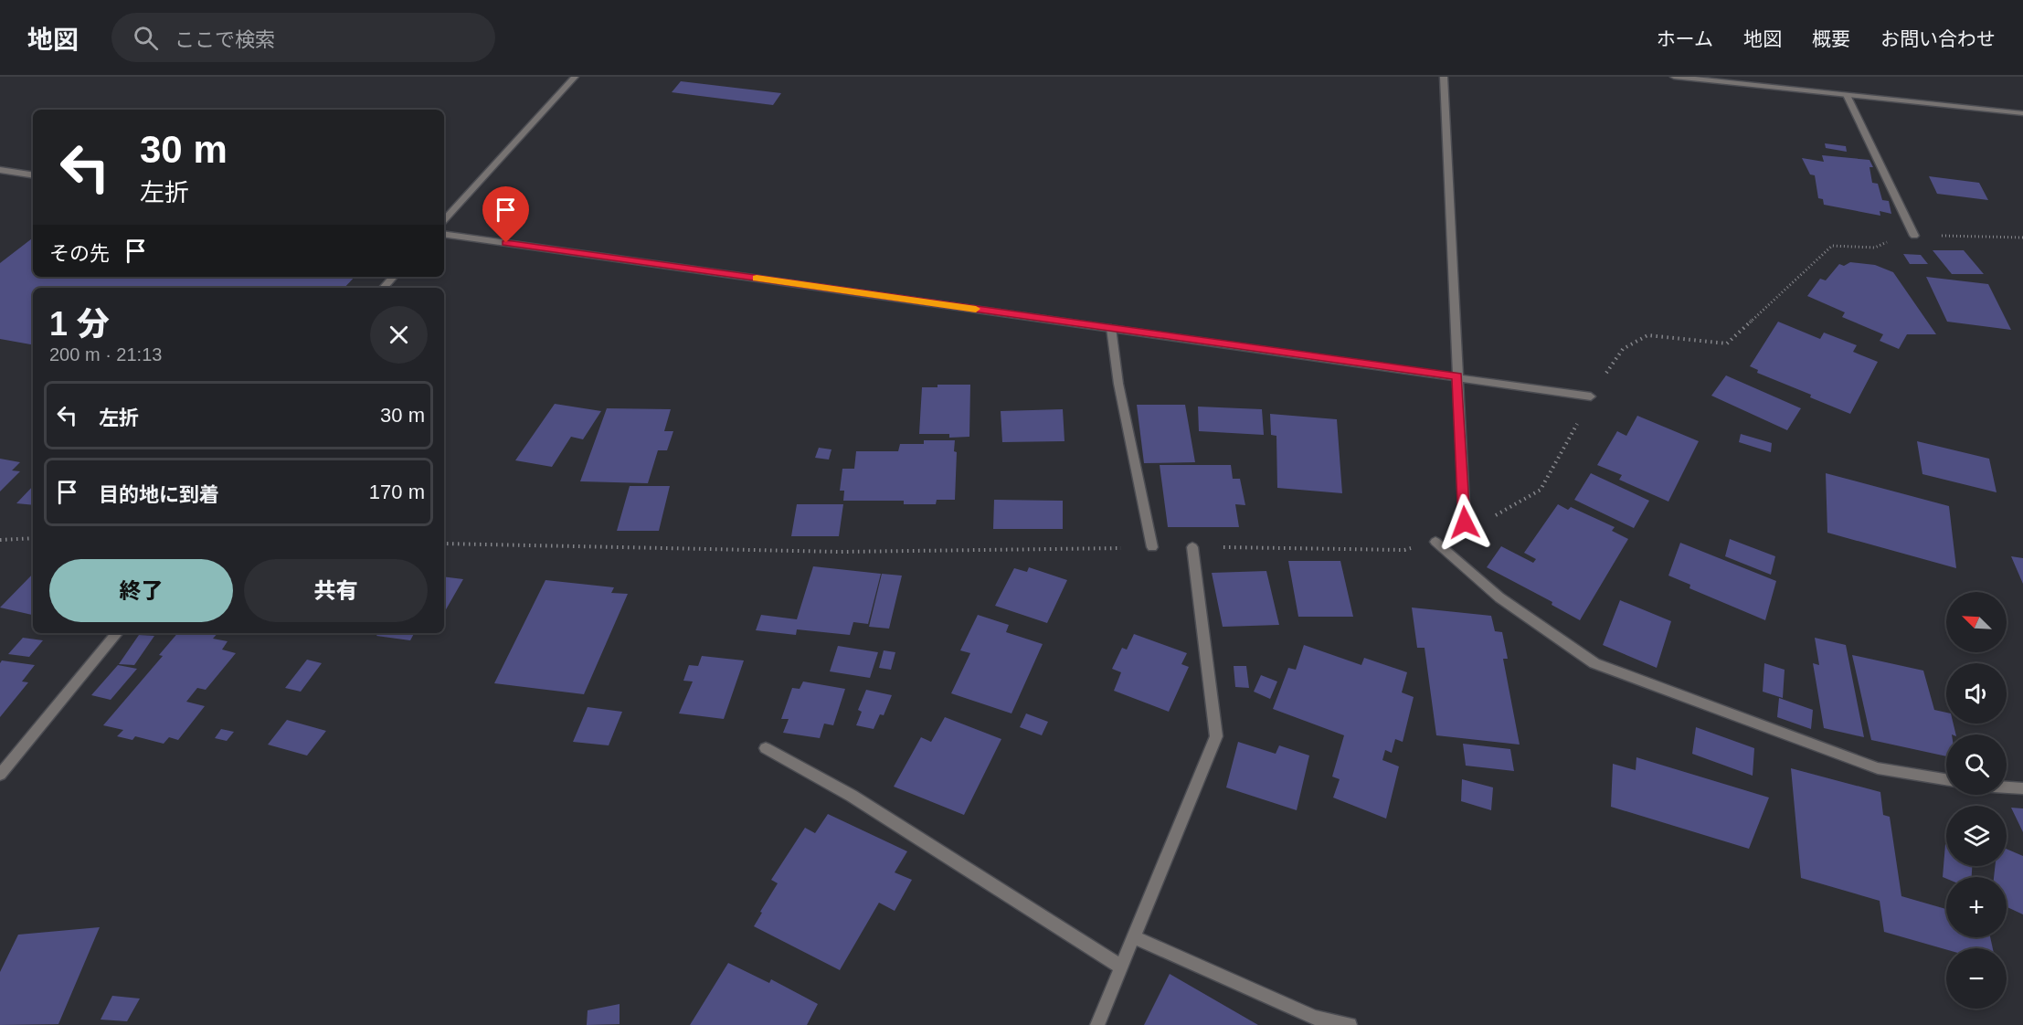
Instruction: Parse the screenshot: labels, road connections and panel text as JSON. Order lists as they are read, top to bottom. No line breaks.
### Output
{"north":"top left","page":{"header":"地図","search":"ここで検索","nav":["ホーム","地図","概要","お問い合わせ"],"turn":["30 m","左折"],"then":"その先","heading":["1 分","200 m · 21:13"],"list":[{"name":"左折","value":"30 m"},{"name":"目的地に到着","value":"170 m"}],"buttons":["終了","共有"],"map_buttons":["+","−"]}}
